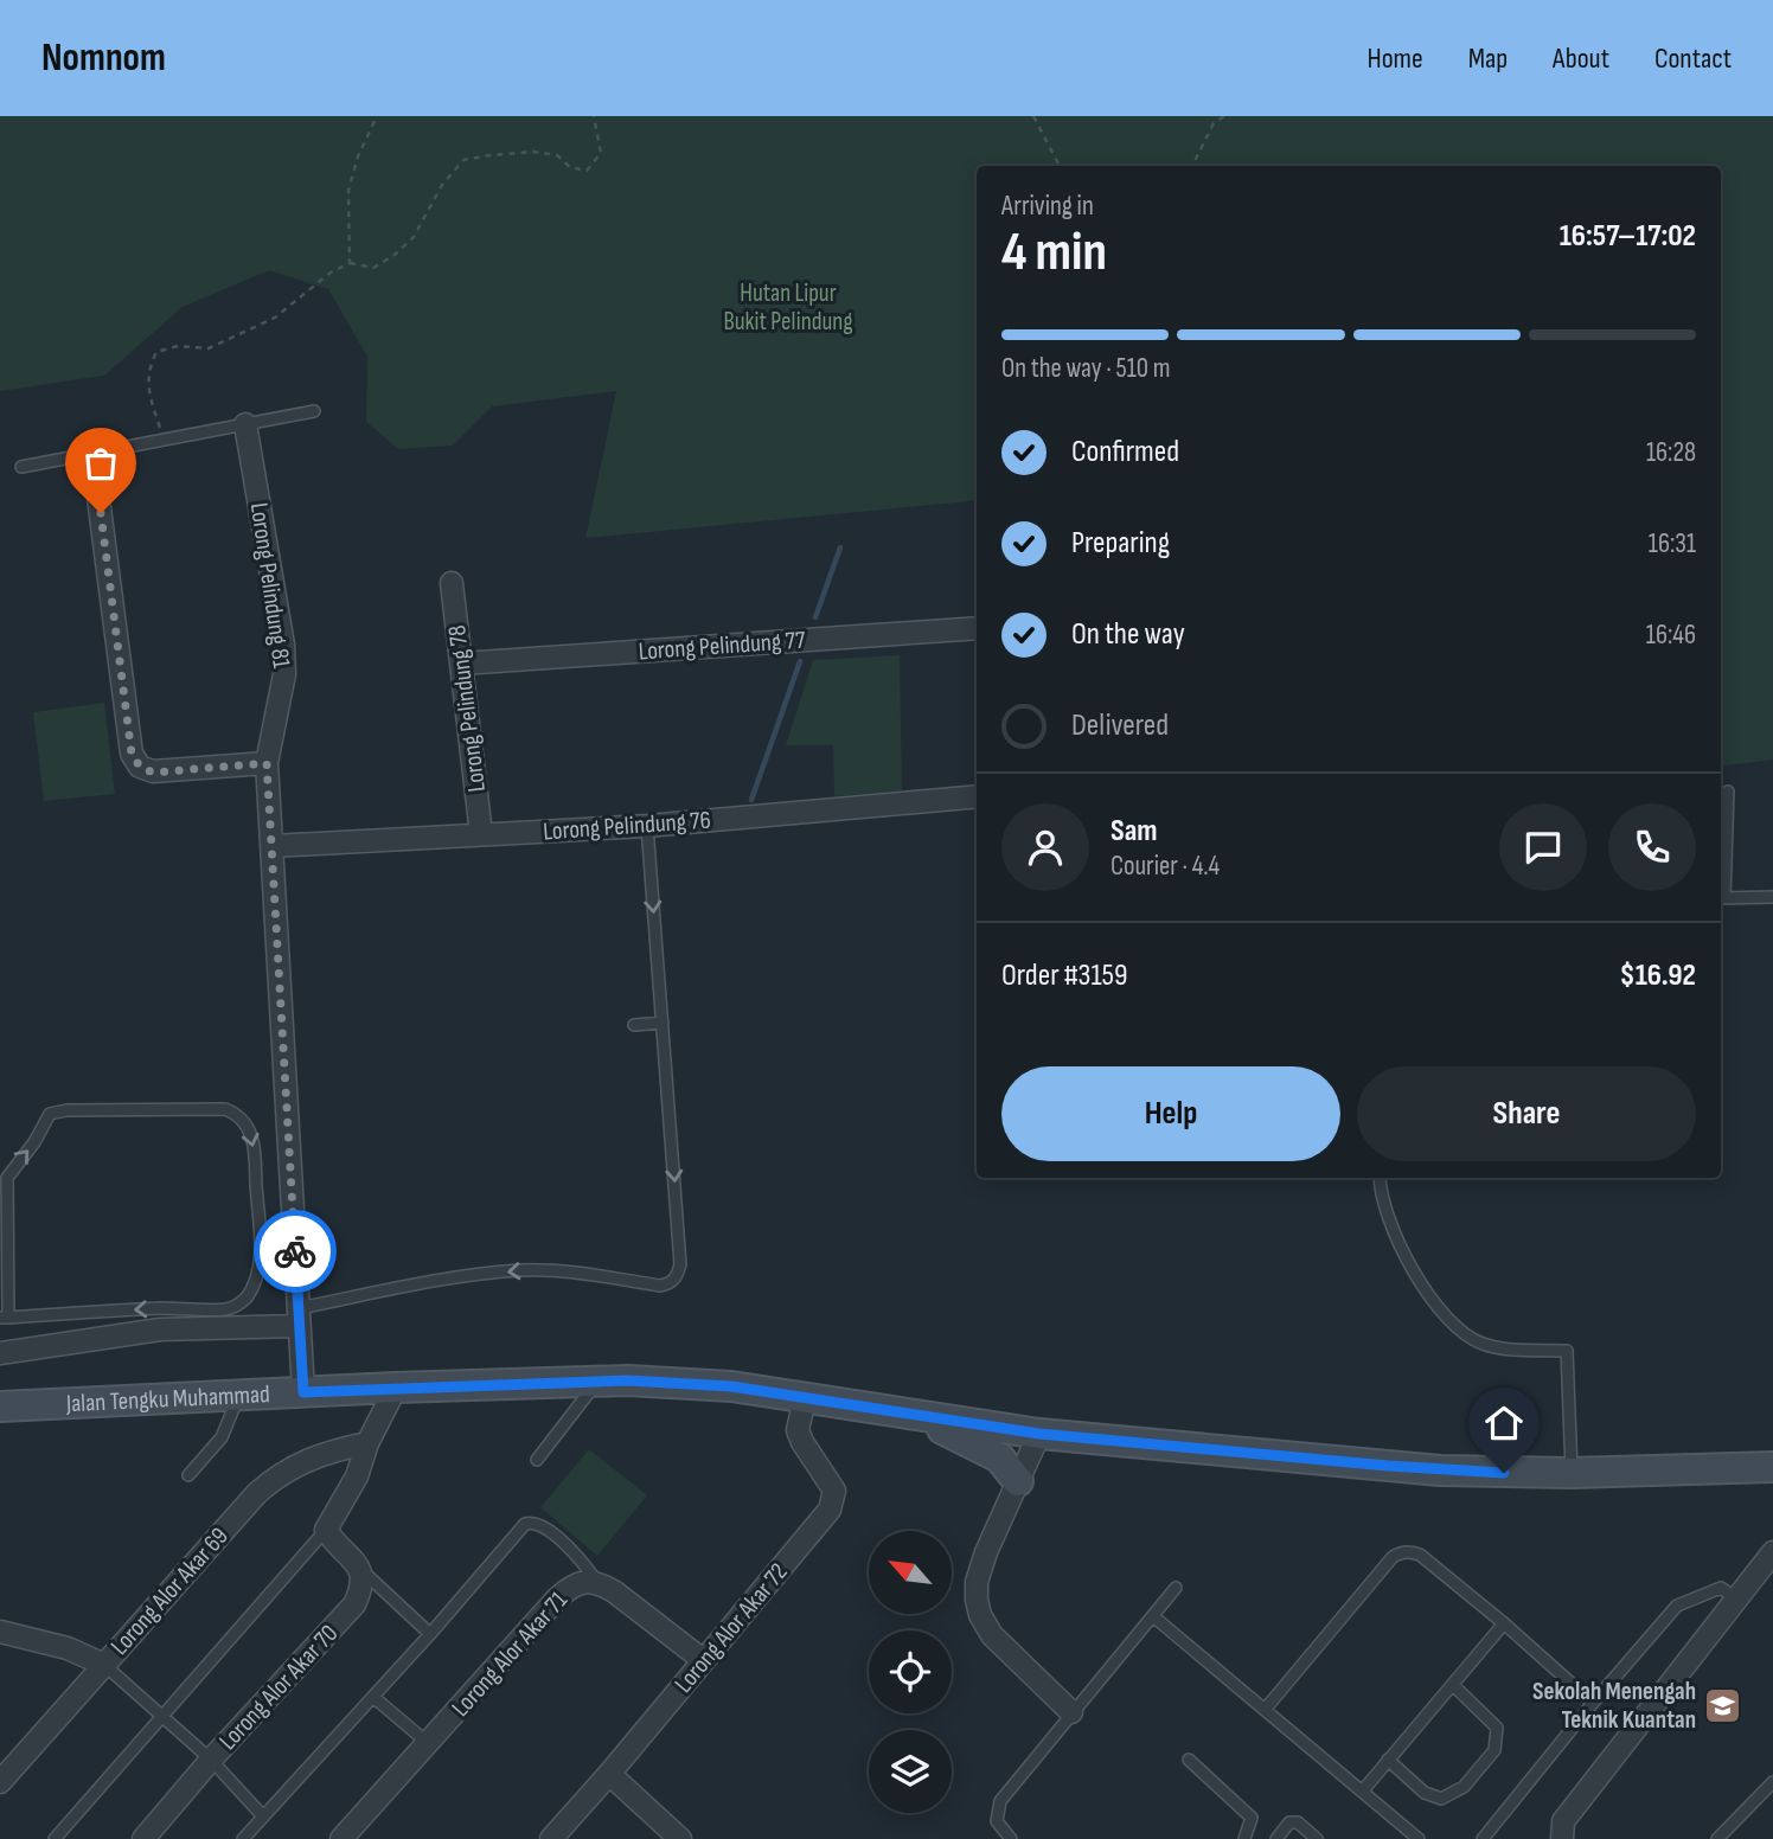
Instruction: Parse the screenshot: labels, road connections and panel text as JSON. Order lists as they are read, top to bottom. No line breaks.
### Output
{"streets":{"main road":["Jalan Tengku Muhammad"],"street":["Lorong Pelindung 81","Lorong Pelindung 77","Lorong Pelindung 78","Lorong Pelindung 76","Lorong Alor Akar 69","Lorong Alor Akar 72","Lorong Alor Akar 71","Lorong Alor Akar 70"]},"crossings":[["Lorong Pelindung 81","Lorong Pelindung 76"],["Lorong Pelindung 81","Jalan Tengku Muhammad"],["Lorong Pelindung 77","Lorong Pelindung 78"],["Lorong Pelindung 78","Lorong Pelindung 76"],["Jalan Tengku Muhammad","Lorong Alor Akar 72"],["Lorong Alor Akar 72","Lorong Alor Akar 71"]],"parks":["Hutan Lipur Bukit Pelindung"],"places":{"school or university":["Sekolah Menengah Teknik Kuantan"]},"north":"top left","page":{"header":"Nomnom","nav":["Home","Map","About","Contact"],"heading":["4 min","Arriving in","16:57–17:02"],"panel":["Sam","Courier · 4.4","Order #3159","$16.92"],"bar":"On the way · 510 m","list":[["Confirmed","16:28"],["Preparing","16:31"],["On the way","16:46"],"Delivered"],"buttons":["Help","Share"]}}
